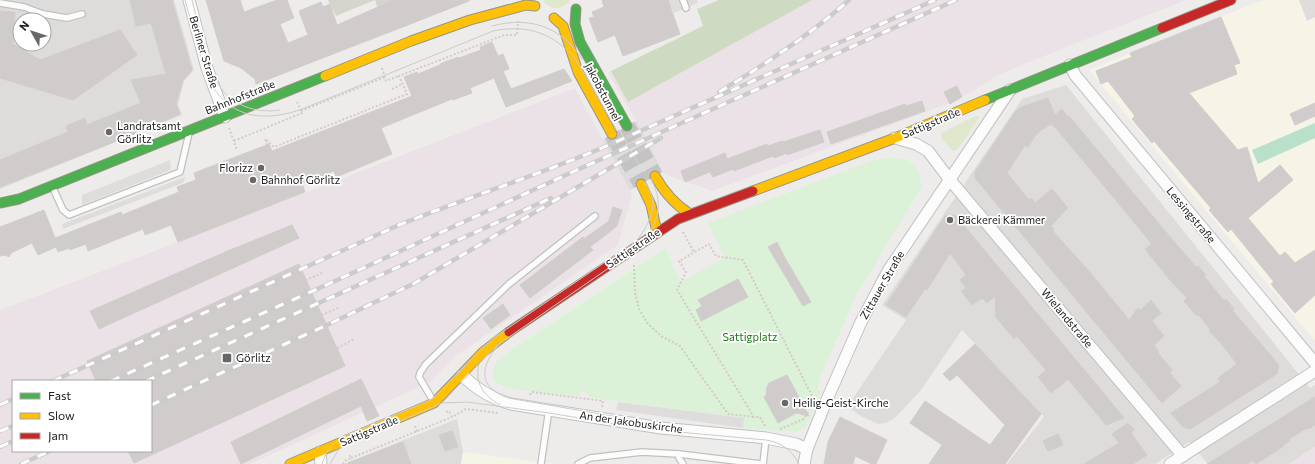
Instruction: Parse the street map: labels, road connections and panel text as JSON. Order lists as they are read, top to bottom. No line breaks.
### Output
{"streets":{"street":["Berliner Straße","Jakobstunnel","Bahnhofstraße","Sattigstraße","Lessingstraße","Zittauer Straße","Wielandstraße","An der Jakobuskirche"]},"crossings":[["Berliner Straße","Bahnhofstraße"],["Jakobstunnel","Bahnhofstraße"],["Sattigstraße","Lessingstraße"],["Sattigstraße","An der Jakobuskirche"],["Zittauer Straße","Wielandstraße"],["Zittauer Straße","An der Jakobuskirche"]],"parks":["Sattigplatz"],"places":{"other":["Landratsamt Görlitz","Florizz","Bahnhof Görlitz","Bäckerei Kämmer","Heilig-Geist-Kirche"],"transit":["Görlitz"]},"legend":["Fast","Slow","Jam"],"north":"top left"}
